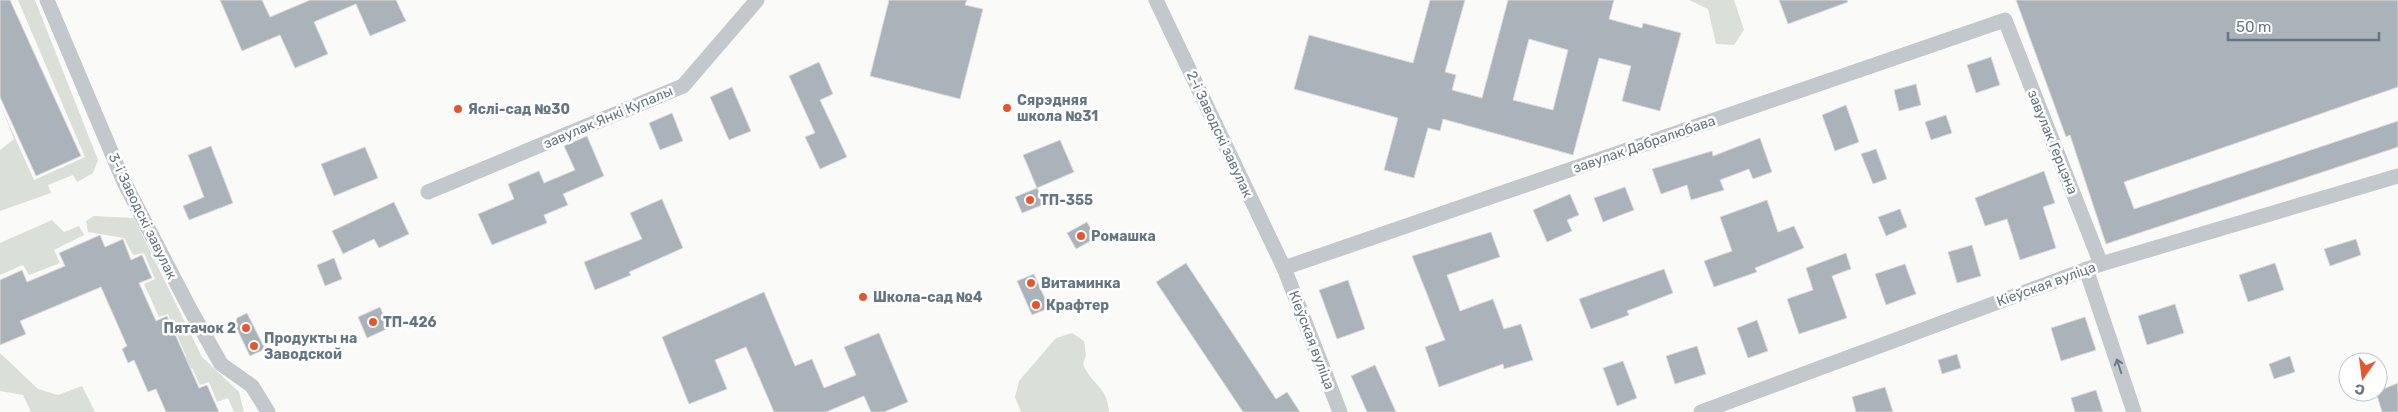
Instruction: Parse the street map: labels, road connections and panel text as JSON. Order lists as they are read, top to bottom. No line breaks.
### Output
{"streets":{"street":["завулак Янкі Купалы","2-і Заводскі завулак","завулак Герцэна","завулак Дабралюбава","3-і Заводскі завулак","Кіеўская вуліца"]},"crossings":[["2-і Заводскі завулак","завулак Дабралюбава"],["2-і Заводскі завулак","Кіеўская вуліца"],["завулак Герцэна","завулак Дабралюбава"],["завулак Герцэна","Кіеўская вуліца"],["завулак Дабралюбава","Кіеўская вуліца"]],"one_way":["завулак Герцэна"],"places":["Сярэдняя школа №31","Яслі-сад №30","ТП-355","Ромашка","Витаминка","Школа-сад №4","Крафтер","ТП-426","Пятачок 2","Продукты на Заводской"],"scale_bar":"50 m","north":"bottom"}
